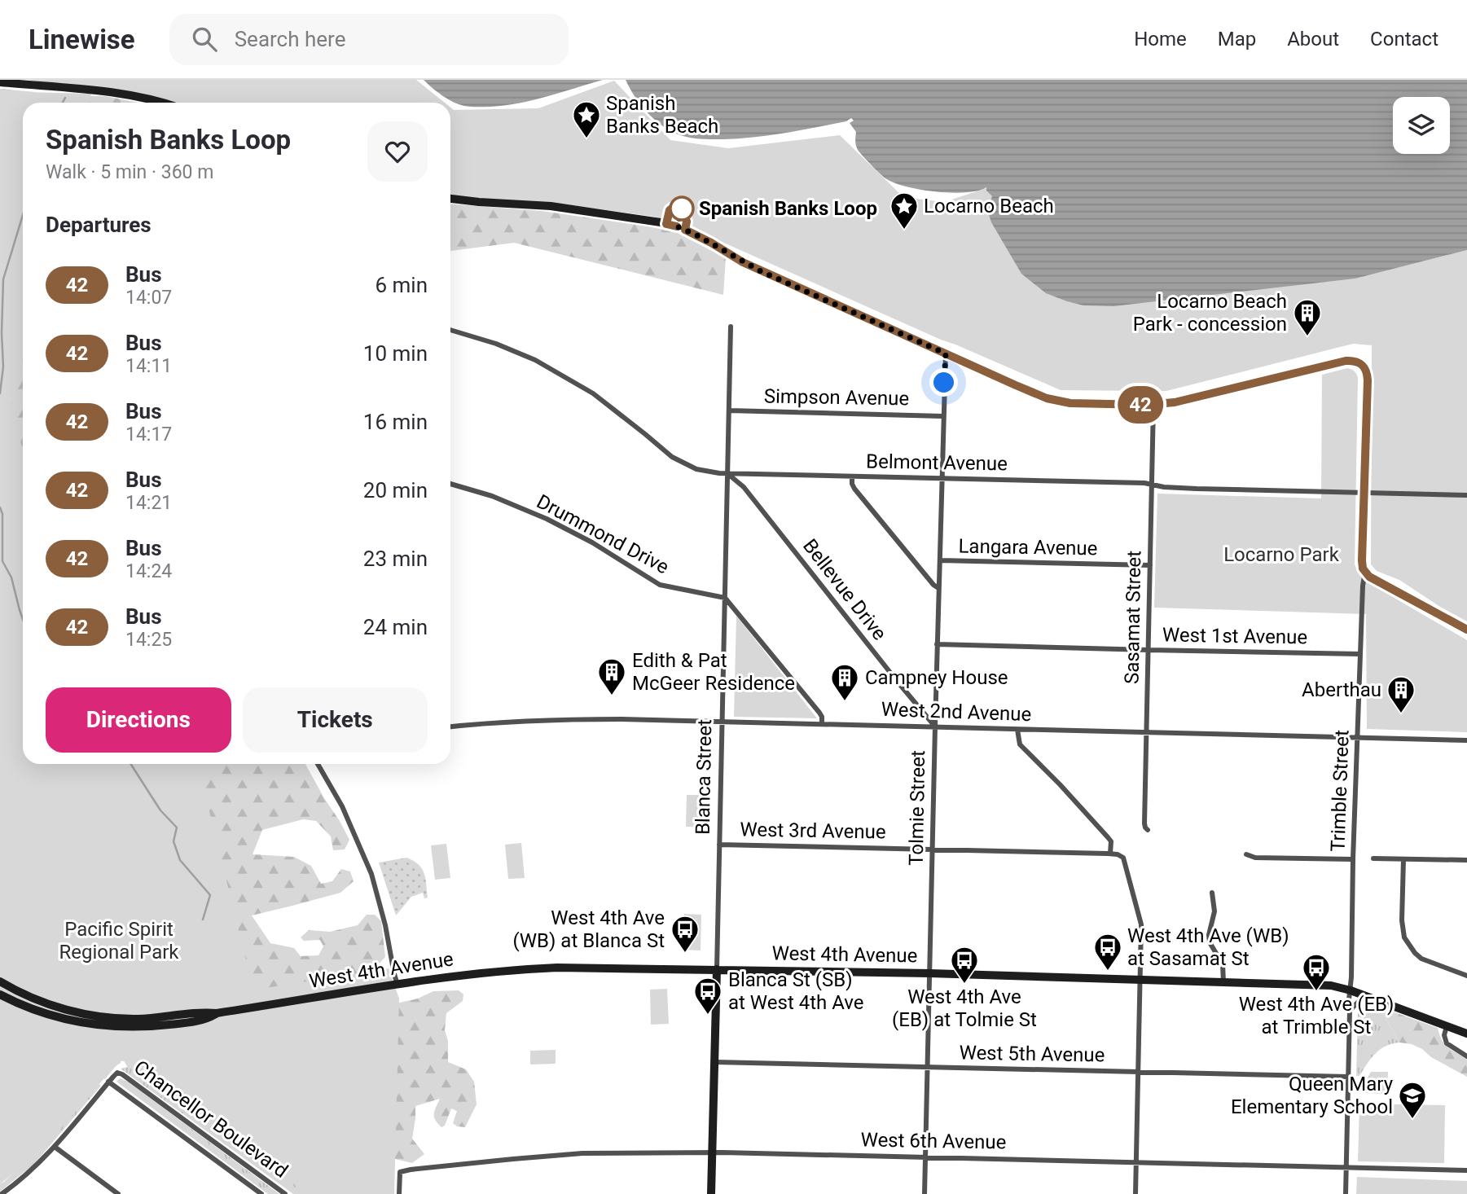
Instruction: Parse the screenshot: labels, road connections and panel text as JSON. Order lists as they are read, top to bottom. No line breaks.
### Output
{"streets":{"main road":["Blanca Street","West 4th Avenue","Chancellor Boulevard"],"street":["Simpson Avenue","Belmont Avenue","Drummond Drive","Langara Avenue","Bellevue Drive","Sasamat Street","West 1st Avenue","West 2nd Avenue","Trimble Street","Tolmie Street","West 3rd Avenue","West 5th Avenue","West 6th Avenue"]},"crossings":[["Simpson Avenue","Blanca Street"],["Simpson Avenue","Tolmie Street"],["Belmont Avenue","Bellevue Drive"],["Belmont Avenue","Sasamat Street"],["Belmont Avenue","Blanca Street"],["Belmont Avenue","Tolmie Street"],["Drummond Drive","Blanca Street"],["Langara Avenue","Sasamat Street"],["Langara Avenue","Tolmie Street"],["Bellevue Drive","West 2nd Avenue"],["Bellevue Drive","Blanca Street"],["Bellevue Drive","Tolmie Street"],["Sasamat Street","West 1st Avenue"],["Sasamat Street","West 2nd Avenue"],["West 1st Avenue","Trimble Street"],["West 1st Avenue","Tolmie Street"],["West 2nd Avenue","Blanca Street"],["West 2nd Avenue","Trimble Street"],["West 2nd Avenue","Tolmie Street"],["Blanca Street","West 3rd Avenue"],["Blanca Street","West 4th Avenue"],["Blanca Street","West 5th Avenue"],["Blanca Street","West 6th Avenue"],["Trimble Street","West 4th Avenue"],["Trimble Street","West 5th Avenue"],["Trimble Street","West 6th Avenue"],["Tolmie Street","West 3rd Avenue"],["Tolmie Street","West 4th Avenue"],["Tolmie Street","West 5th Avenue"],["Tolmie Street","West 6th Avenue"],["West 4th Avenue","Chancellor Boulevard"]],"parks":["Locarno Park","Pacific Spirit Regional Park"],"places":{"place":["Spanish Banks Beach","Locarno Beach"],"other":["Spanish Banks Loop"],"building":["Locarno Beach Park - concession","Edith & Pat McGeer Residence","Campney House","Aberthau"],"bus stop":["West 4th Ave (WB) at Blanca St","West 4th Ave (WB) at Sasamat St","West 4th Ave (EB) at Tolmie St","West 4th Ave (EB) at Trimble St","Blanca St (SB) at West 4th Ave"],"school or university":["Queen Mary Elementary School"]},"lines":["bus line 42"],"page":{"header":"Linewise","search":"Search here","nav":["Home","Map","About","Contact"],"on_map":"42","heading":[["Spanish Banks Loop","Walk · 5 min · 360 m"],"Departures"],"list":[{"mark":"42","name":"Bus","note":"14:07","value":"6 min"},{"mark":"42","name":"Bus","note":"14:11","value":"10 min"},{"mark":"42","name":"Bus","note":"14:17","value":"16 min"},{"mark":"42","name":"Bus","note":"14:21","value":"20 min"},{"mark":"42","name":"Bus","note":"14:24","value":"23 min"},{"mark":"42","name":"Bus","note":"14:25","value":"24 min"}],"buttons":["Directions","Tickets"]}}
